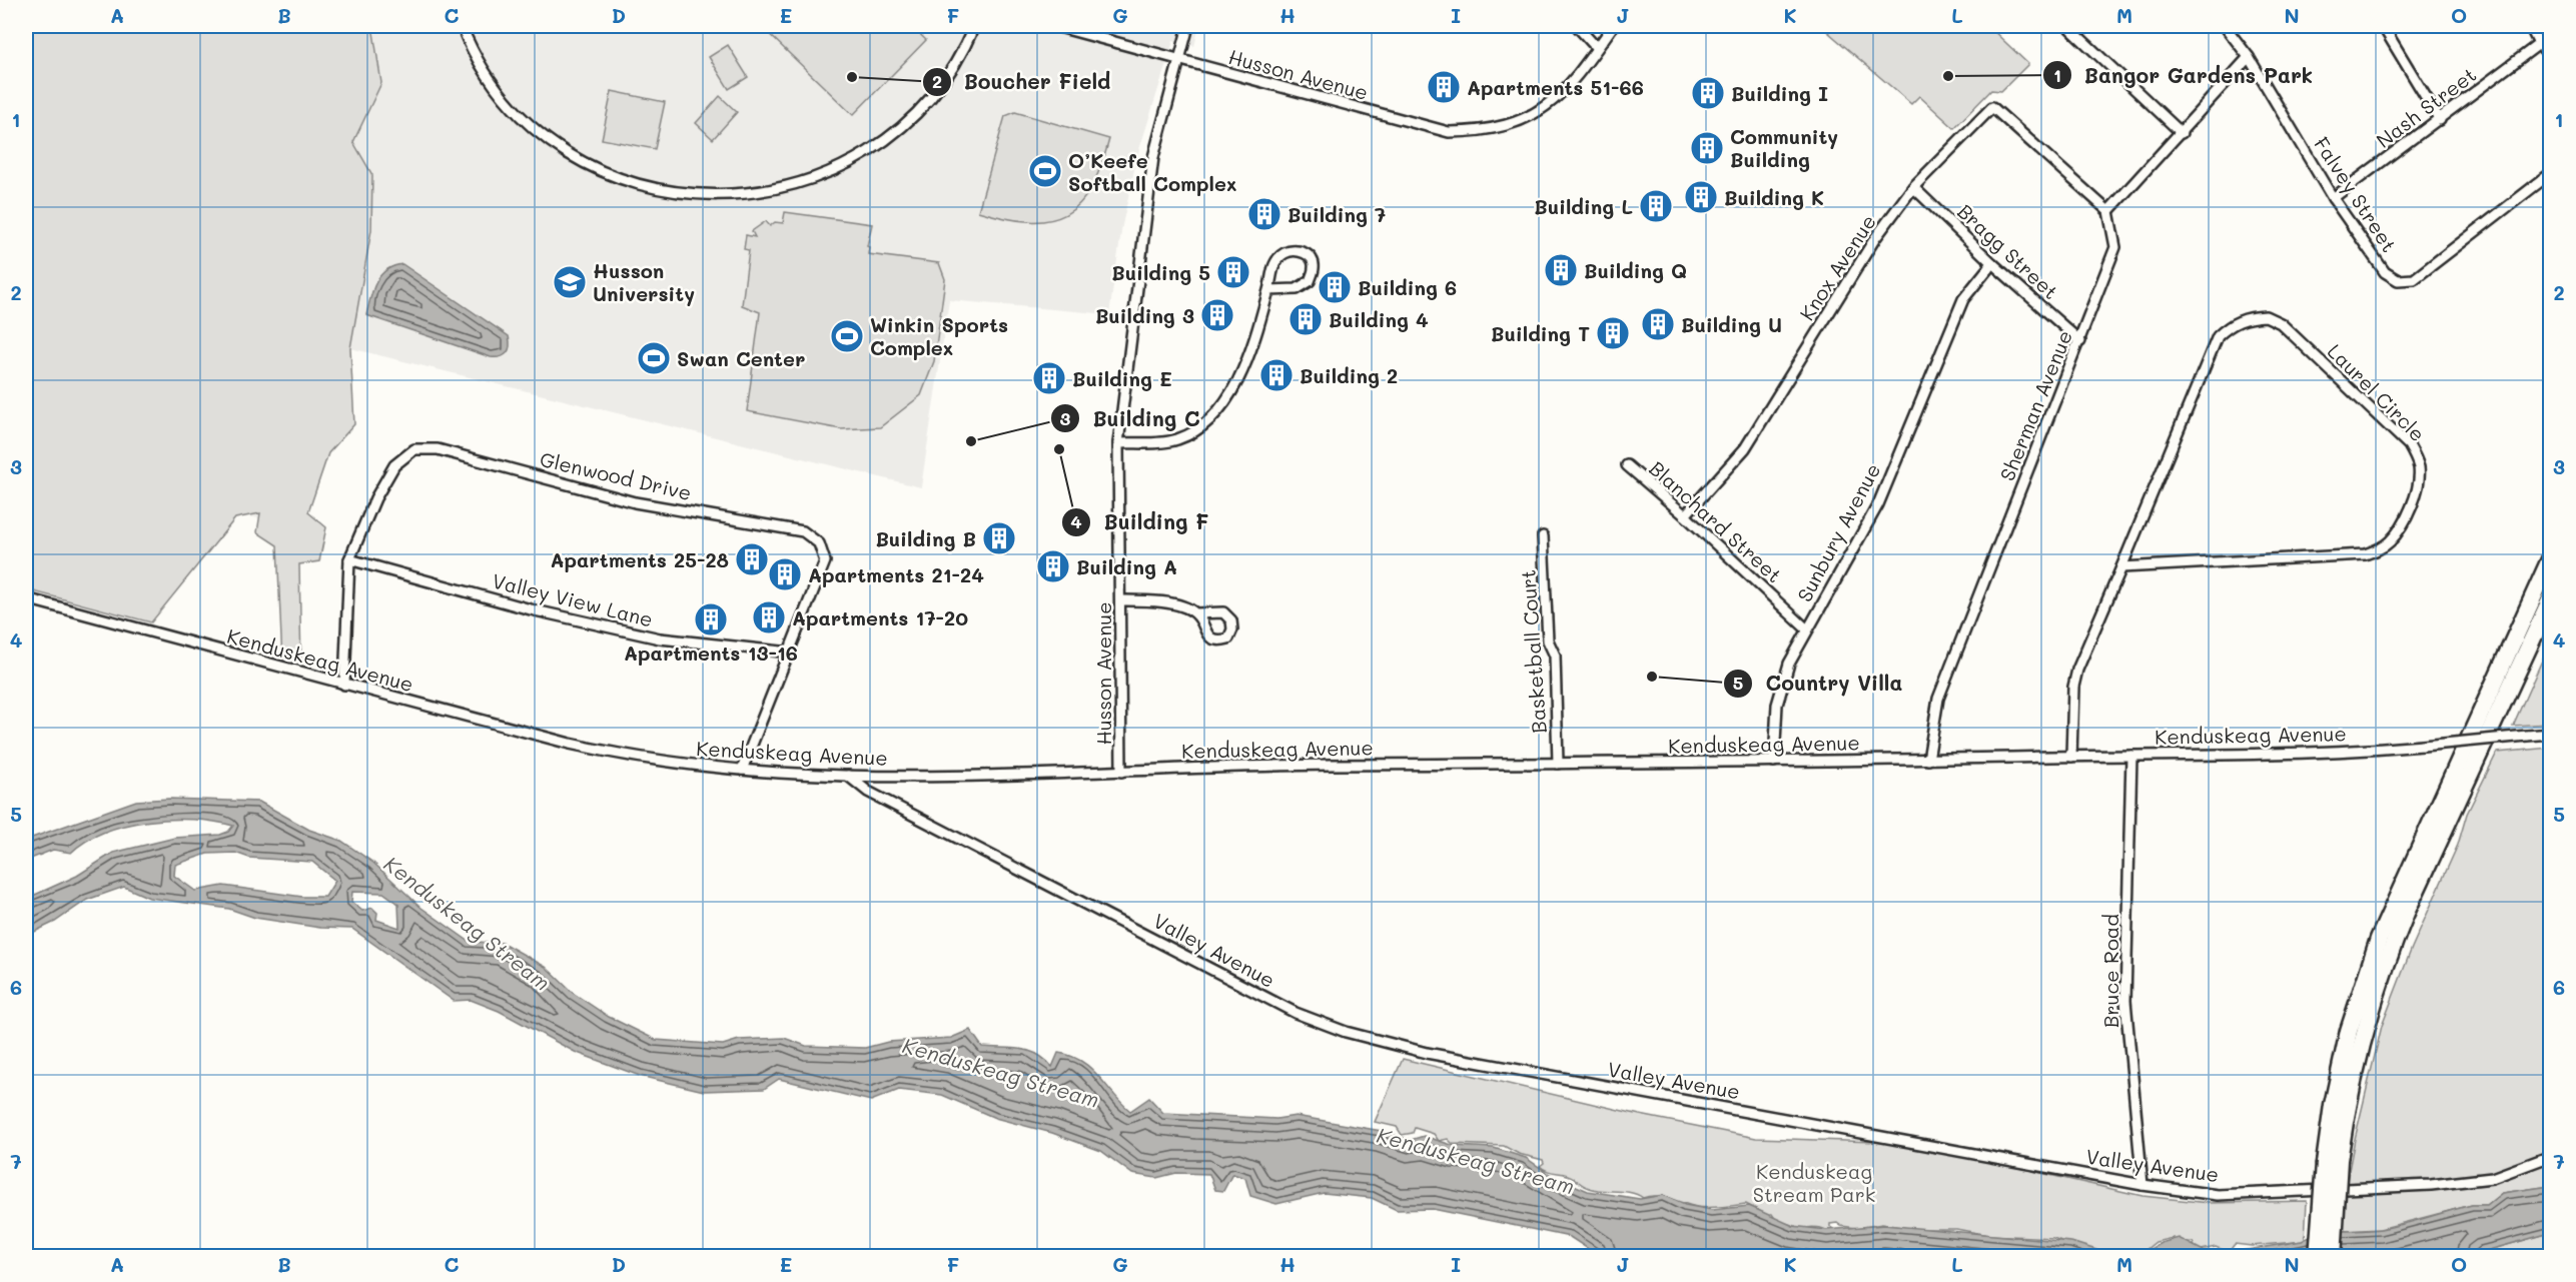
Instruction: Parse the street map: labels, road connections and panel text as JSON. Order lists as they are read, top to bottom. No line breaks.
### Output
{"streets":{"street":["Husson Avenue","Nash Street","Falvey Street","Bragg Street","Knox Avenue","Laurel Circle","Sherman Avenue","Glenwood Drive","Blanchard Street","Sunbury Avenue","Valley View Lane","Basketball Court","Kenduskeag Avenue","Valley Avenue","Bruce Road"]},"crossings":[["Husson Avenue","Kenduskeag Avenue"],["Nash Street","Falvey Street"],["Bragg Street","Knox Avenue"],["Bragg Street","Sherman Avenue"],["Bragg Street","Sunbury Avenue"],["Knox Avenue","Sherman Avenue"],["Knox Avenue","Blanchard Street"],["Laurel Circle","Kenduskeag Avenue"],["Sherman Avenue","Kenduskeag Avenue"],["Glenwood Drive","Valley View Lane"],["Glenwood Drive","Kenduskeag Avenue"],["Blanchard Street","Sunbury Avenue"],["Sunbury Avenue","Kenduskeag Avenue"],["Basketball Court","Kenduskeag Avenue"],["Kenduskeag Avenue","Valley Avenue"],["Kenduskeag Avenue","Bruce Road"],["Valley Avenue","Bruce Road"]],"water":["Kenduskeag Stream"],"parks":["Kenduskeag Stream Park"],"places":{"other":["Bangor Gardens Park","Boucher Field","Building C","Building F","Country Villa"],"building":["Apartments 51-66","Building I","Community Building","Building K","Building L","Building 7","Building Q","Building 5","Building 6","Building 3","Building 4","Building U","Building T","Building 2","Building E","Building B","Apartments 25-28","Building A","Apartments 21-24","Apartments 17-20","Apartments 13-16"],"sports":["O’Keefe Softball Complex","Winkin Sports Complex","Swan Center"],"school or university":["Husson University"]},"grid":{"columns":["A","B","C","D","E","F","G","H","I","J","K","L","M","N","O"],"rows":["1","2","3","4","5","6","7"]}}
